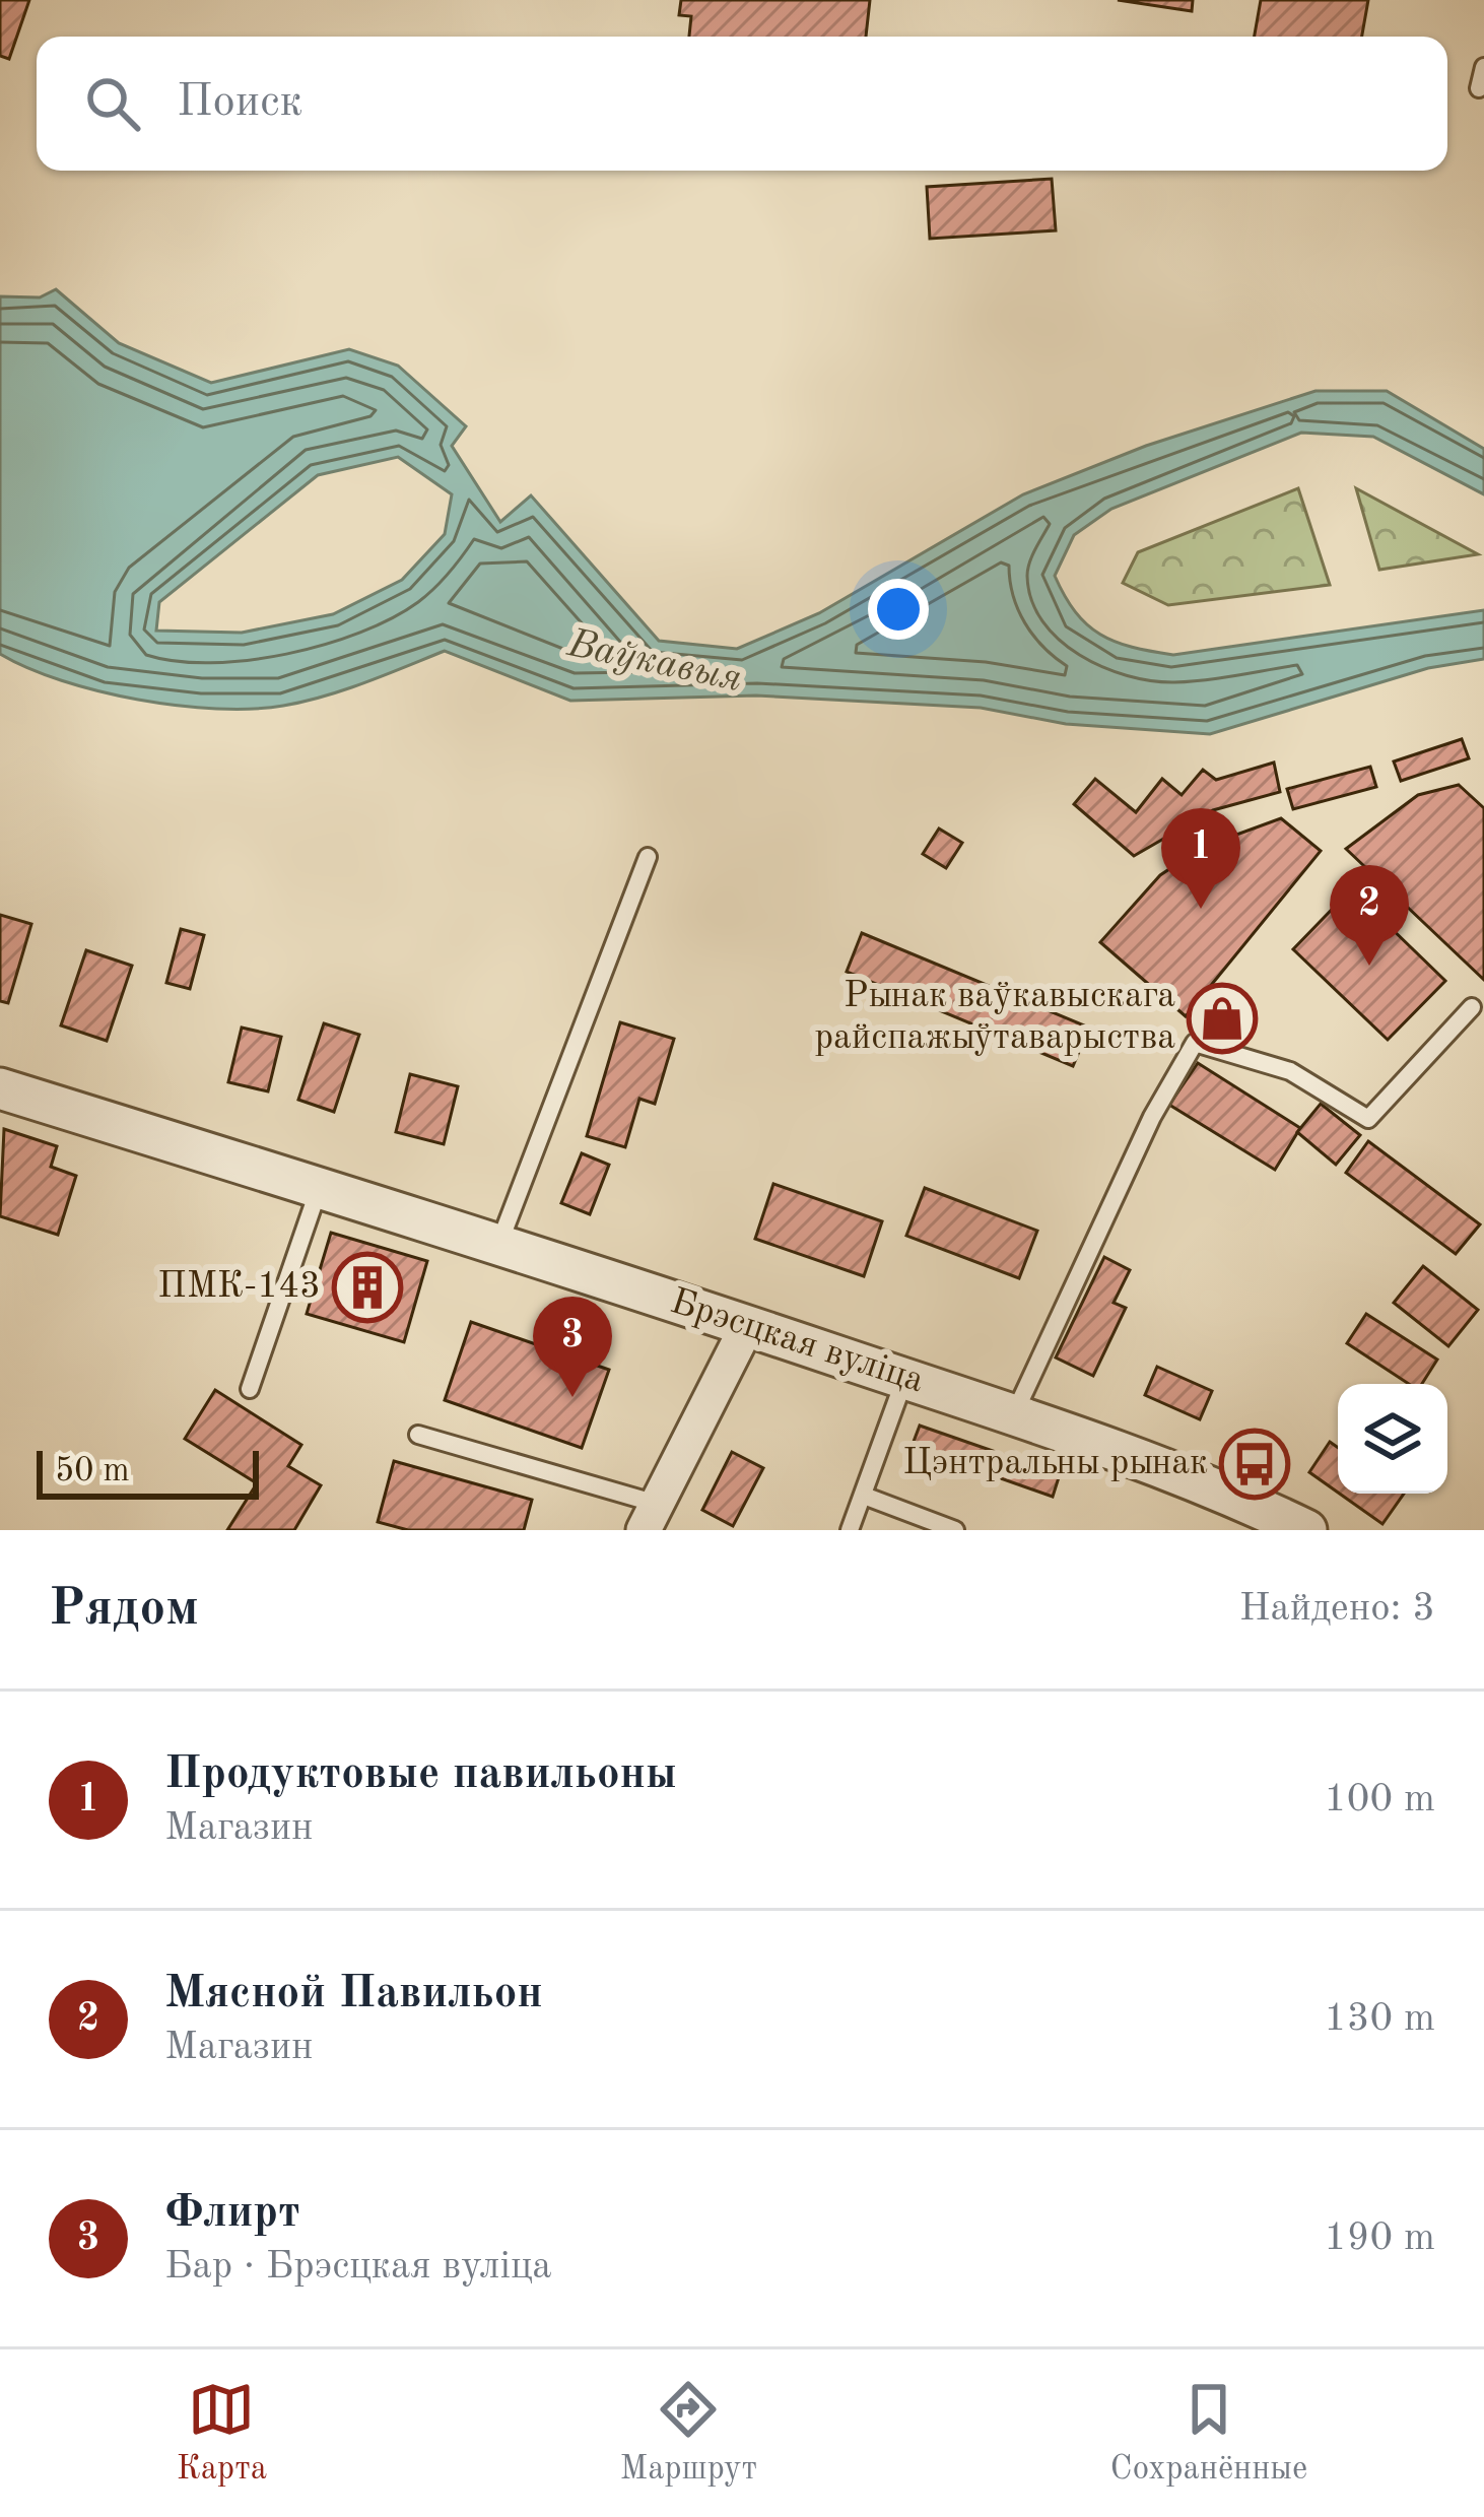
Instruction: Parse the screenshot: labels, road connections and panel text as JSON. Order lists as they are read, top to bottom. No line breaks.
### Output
{"streets":{"street":["Брэсцкая вуліца"]},"water":["Ваўкавыя"],"places":{"shop":["Рынак ваўкавыскага райспажыўтаварыства"],"building":["ПМК-143"],"bus stop":["Цэнтральны рынак"]},"scale_bar":"50 m","page":{"search":"Поиск","pins":["1","2","3"],"scale":"50 m","heading":["Рядом","Найдено: 3"],"list":[{"mark":"1","name":"Продуктовые павильоны","note":"Магазин","value":"100 m"},{"mark":"2","name":"Мясной Павильон","note":"Магазин","value":"130 m"},{"mark":"3","name":"Флирт","note":"Бар · Брэсцкая вуліца","value":"190 m"}],"nav":["Карта","Маршрут","Сохранённые"]}}
